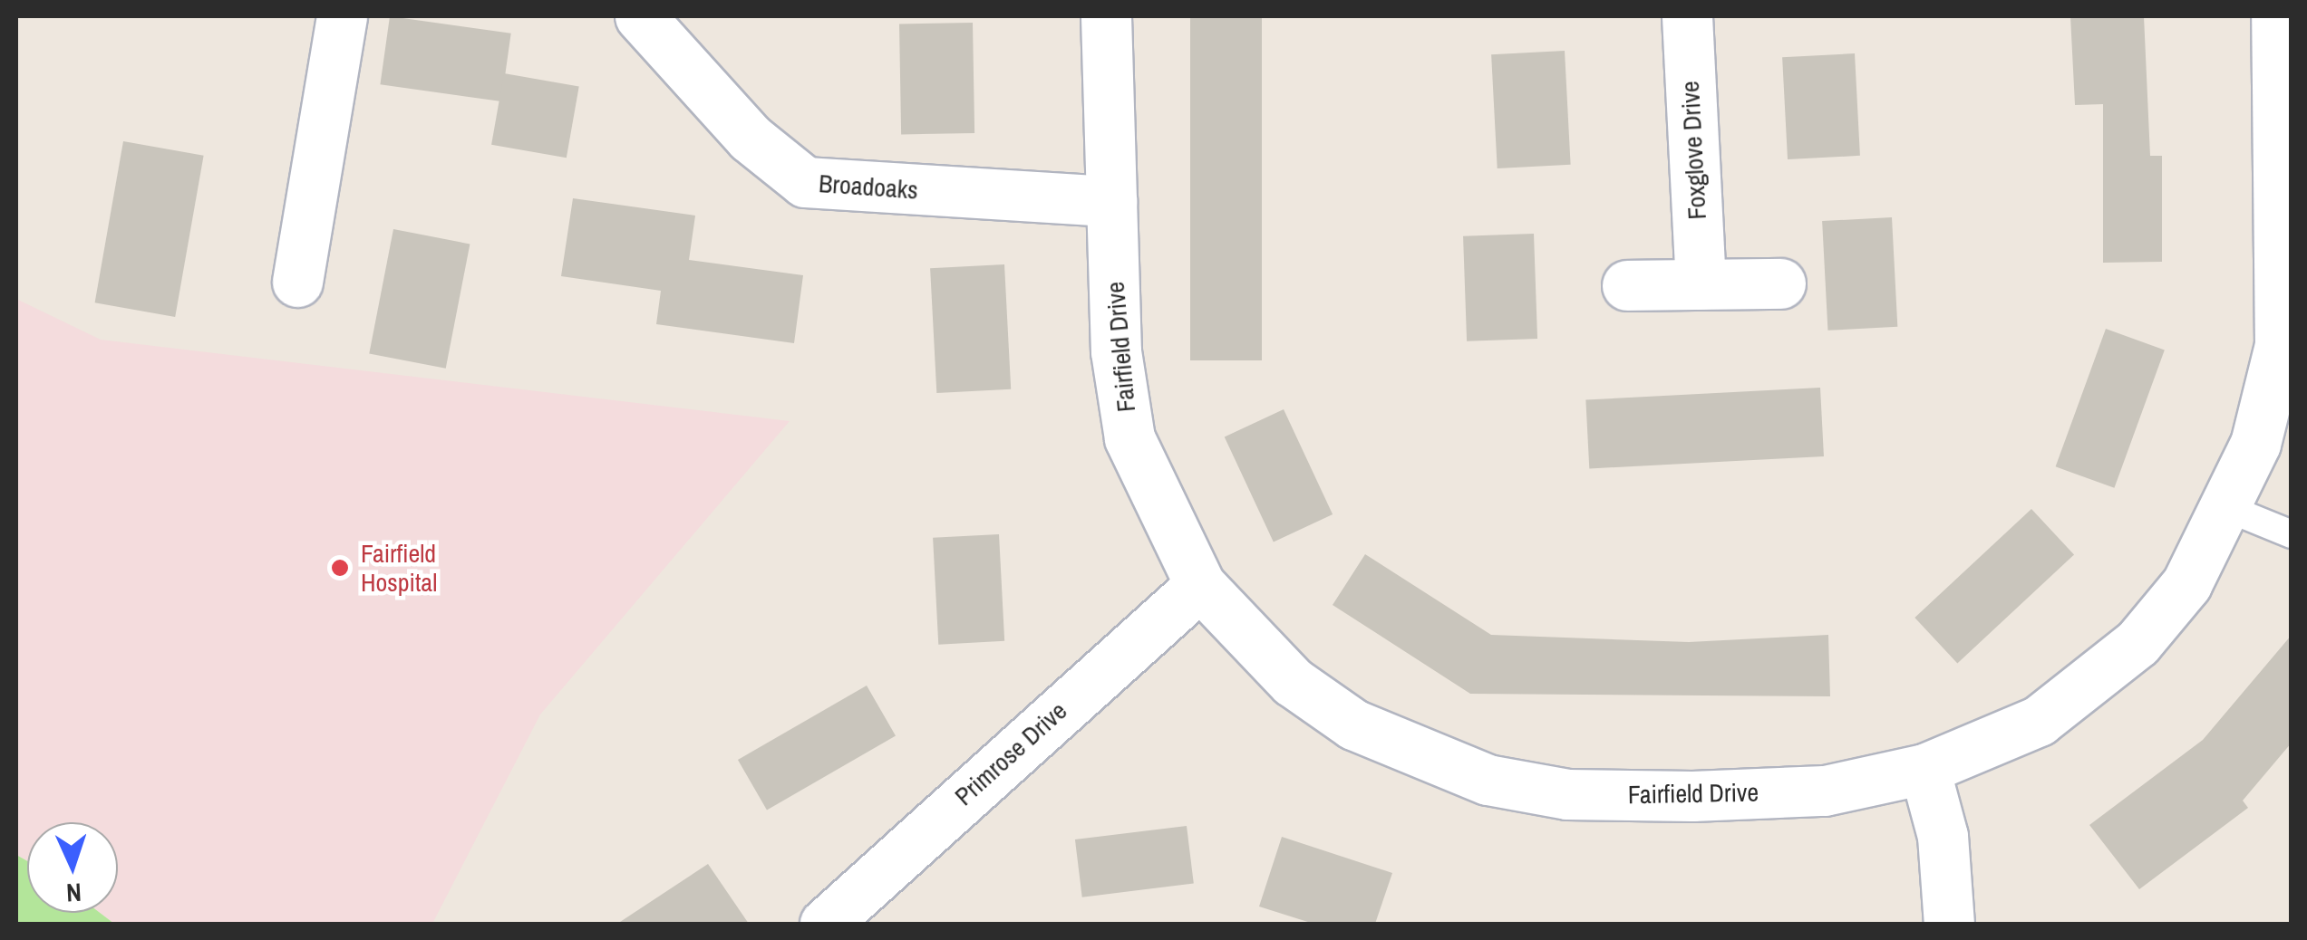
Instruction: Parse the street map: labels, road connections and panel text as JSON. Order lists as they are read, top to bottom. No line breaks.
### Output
{"streets":{"street":["Foxglove Drive","Broadoaks","Fairfield Drive","Primrose Drive"]},"crossings":[["Broadoaks","Fairfield Drive"],["Fairfield Drive","Primrose Drive"]],"places":["Fairfield Hospital"],"north":"bottom"}
